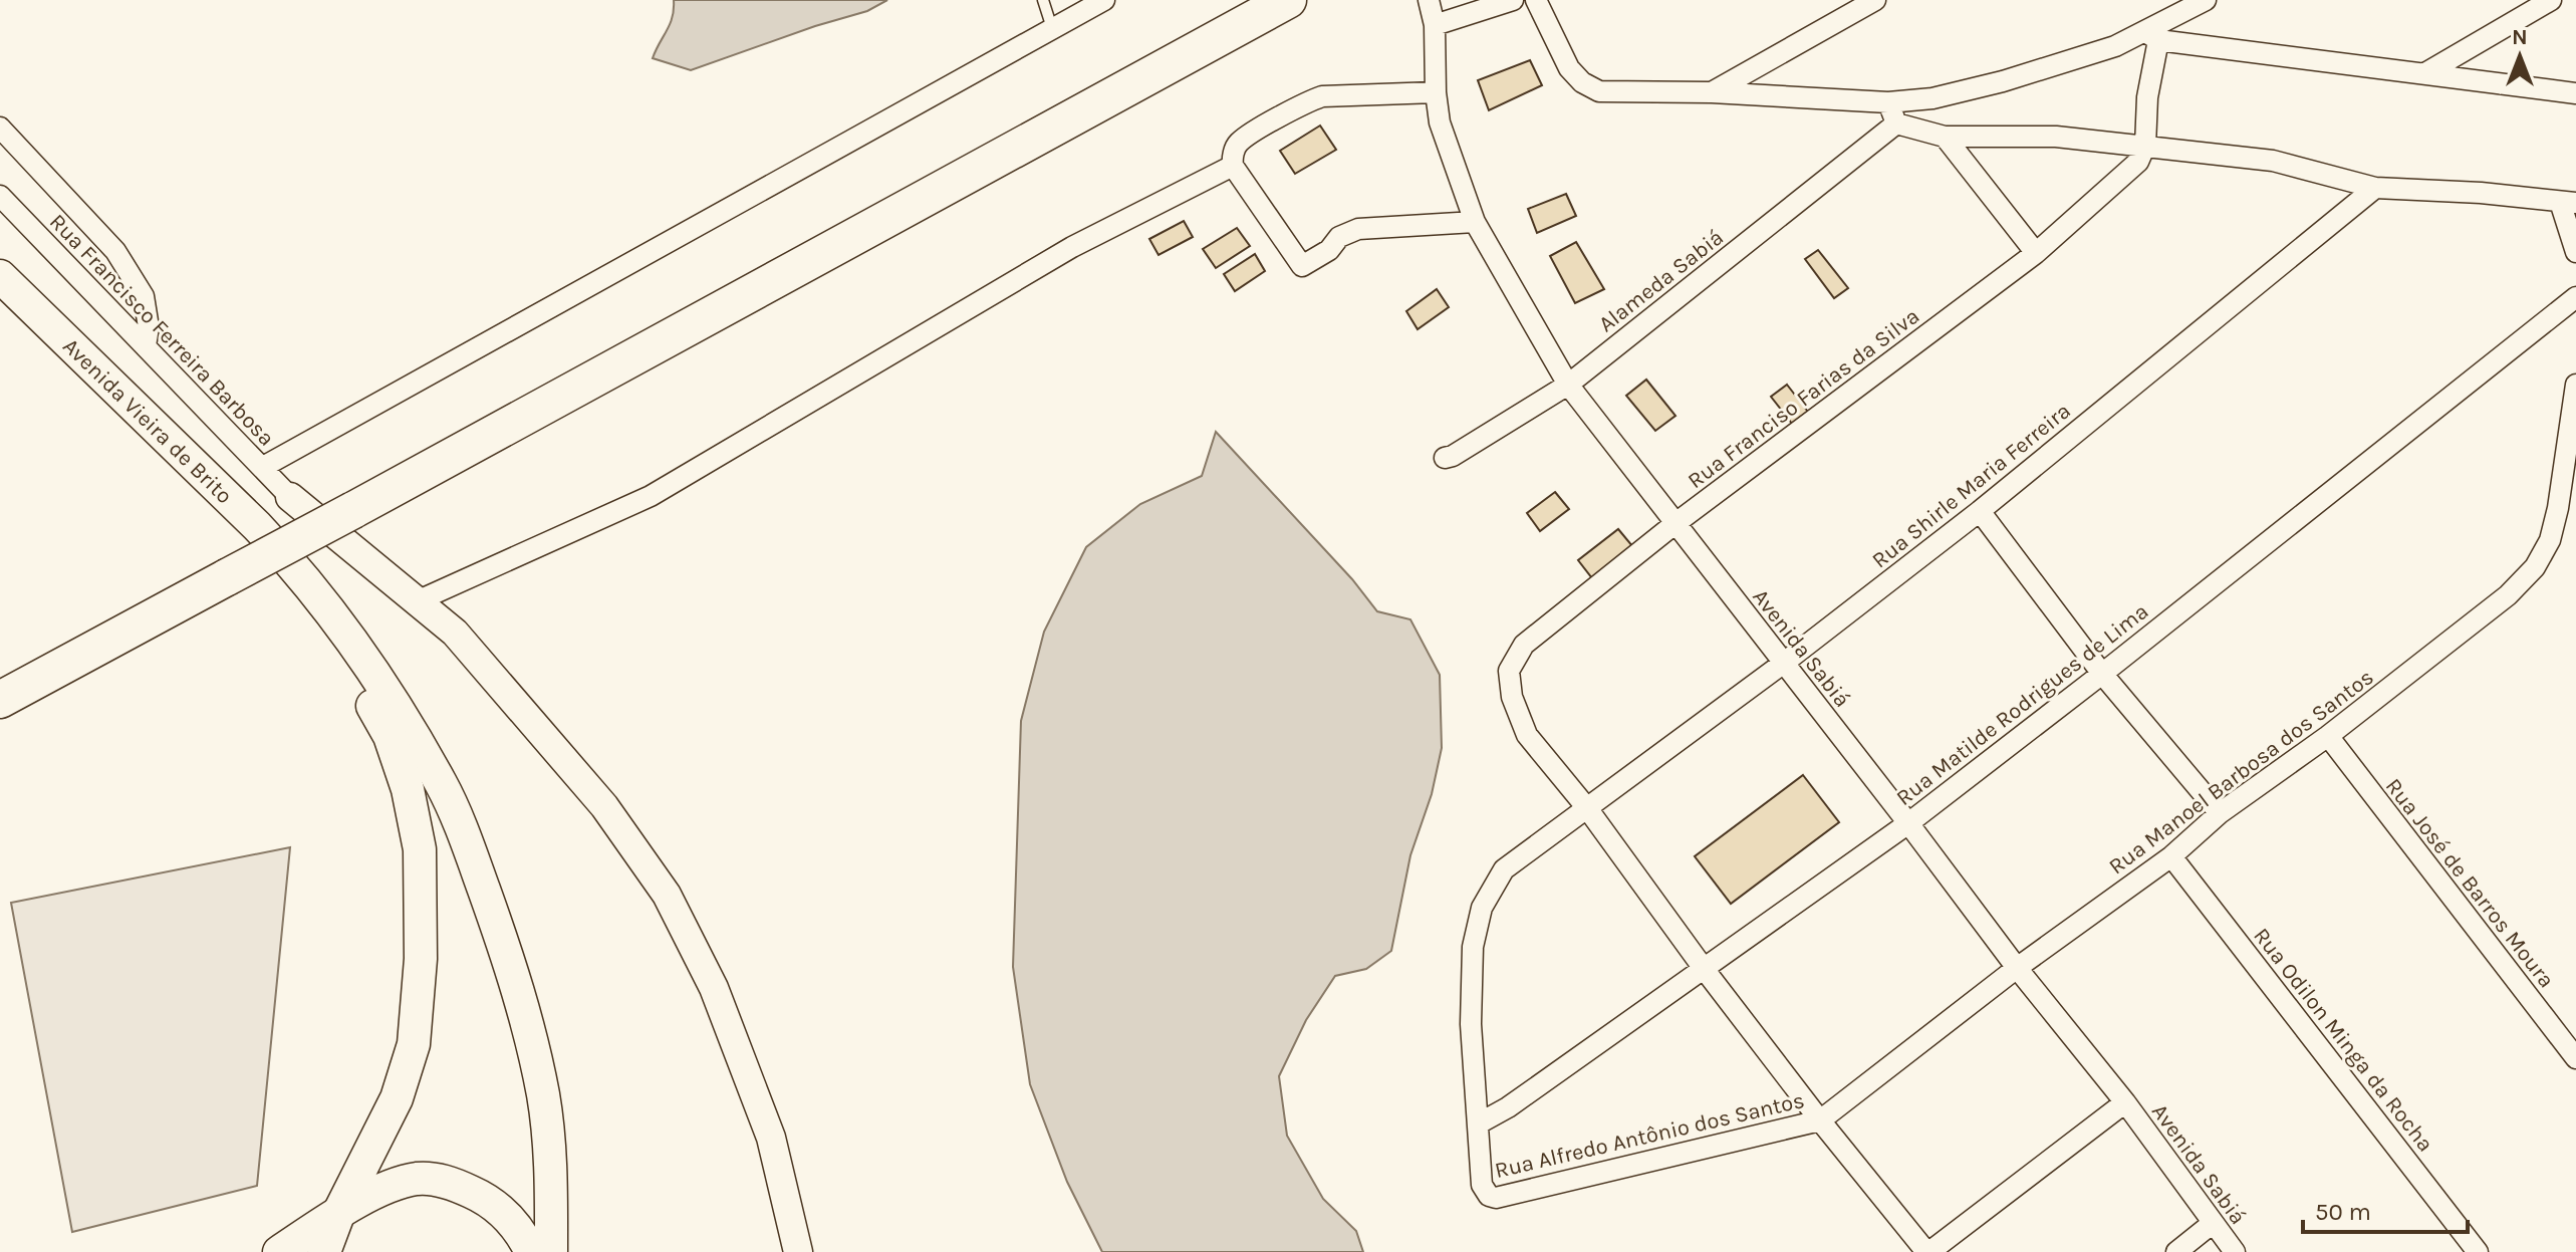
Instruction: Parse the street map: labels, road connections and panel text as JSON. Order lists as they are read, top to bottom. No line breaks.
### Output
{"streets":{"main road":["Avenida Vieira de Brito"],"street":["Alameda Sabiá","Rua Francisco Ferreira Barbosa","Rua Franciso Farias da Silva","Rua Shirle Maria Ferreira","Avenida Sabiá","Rua Matilde Rodrigues de Lima","Rua Manoel Barbosa dos Santos","Rua José de Barros Moura","Rua Odilon Minga da Rocha","Rua Alfredo Antônio dos Santos"]},"crossings":[["Alameda Sabiá","Avenida Sabiá"],["Rua Franciso Farias da Silva","Rua Shirle Maria Ferreira"],["Rua Franciso Farias da Silva","Avenida Sabiá"],["Rua Shirle Maria Ferreira","Avenida Sabiá"],["Rua Shirle Maria Ferreira","Rua Matilde Rodrigues de Lima"],["Rua Shirle Maria Ferreira","Rua Alfredo Antônio dos Santos"],["Avenida Sabiá","Rua Matilde Rodrigues de Lima"],["Avenida Sabiá","Rua Manoel Barbosa dos Santos"],["Rua Manoel Barbosa dos Santos","Rua José de Barros Moura"],["Rua Manoel Barbosa dos Santos","Rua Odilon Minga da Rocha"],["Rua Manoel Barbosa dos Santos","Rua Alfredo Antônio dos Santos"]],"scale_bar":"50 m","north":"top"}
